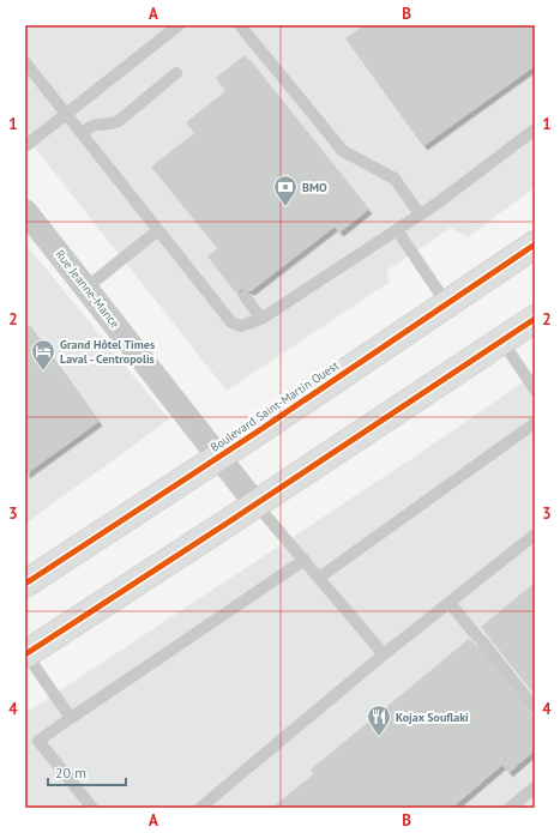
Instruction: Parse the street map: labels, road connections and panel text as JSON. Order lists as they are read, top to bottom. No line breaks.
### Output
{"streets":{"main road":["Boulevard Saint-Martin Ouest"],"street":["Rue Jeanne-Mance"]},"crossings":[["Rue Jeanne-Mance","Boulevard Saint-Martin Ouest"]],"places":{"bank":["BMO"],"hotel":["Grand Hôtel Times Laval - Centropolis"],"restaurant":["Kojax Souflaki"]},"scale_bar":"20 m","grid":{"columns":["A","B"],"rows":["1","2","3","4"]}}
